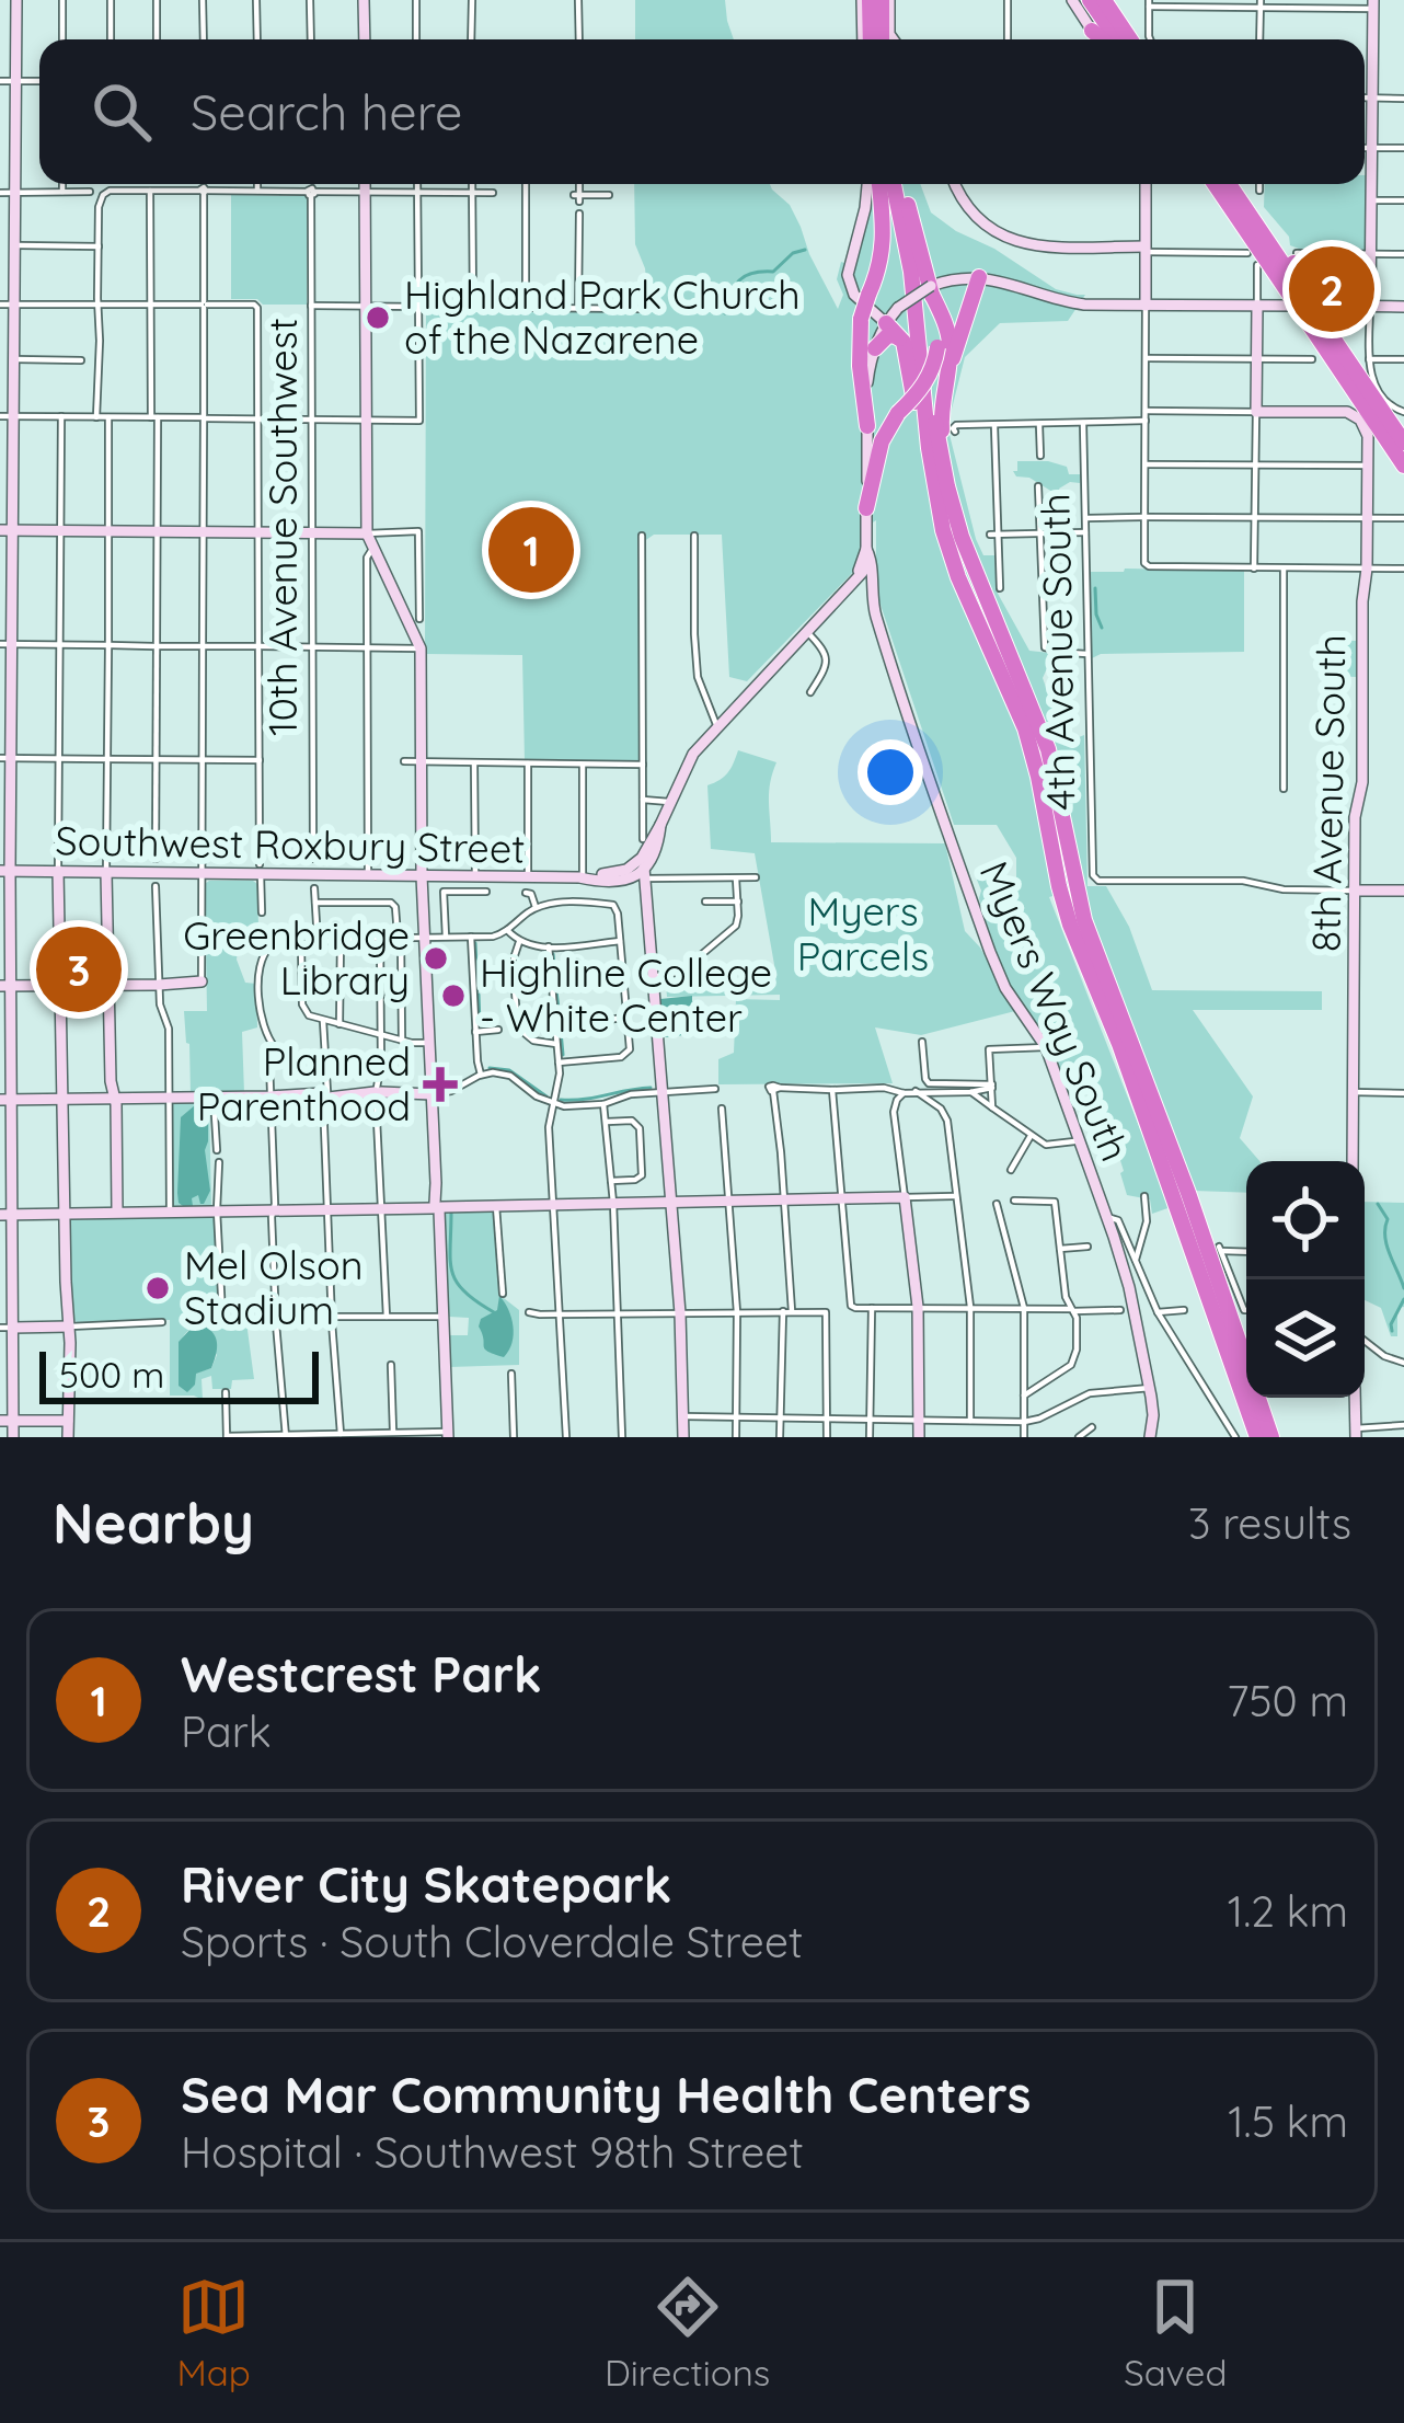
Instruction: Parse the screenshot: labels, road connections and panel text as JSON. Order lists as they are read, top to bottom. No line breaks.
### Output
{"streets":{"street":["10th Avenue Southwest","4th Avenue South","8th Avenue South","Southwest Roxbury Street","Myers Way South"]},"crossings":[["4th Avenue South","8th Avenue South"]],"parks":["Myers Parcels"],"places":{"other":["Highland Park Church of the Nazarene","Greenbridge Library","Highline College - White Center","Mel Olson Stadium"],"health":["Planned Parenthood"]},"scale_bar":"500 m","page":{"search":"Search here","pins":["2","1","3"],"scale":"500 m","heading":["Nearby","3 results"],"list":[{"mark":"1","name":"Westcrest Park","note":"Park","value":"750 m"},{"mark":"2","name":"River City Skatepark","note":"Sports · South Cloverdale Street","value":"1.2 km"},{"mark":"3","name":"Sea Mar Community Health Centers","note":"Hospital · Southwest 98th Street","value":"1.5 km"}],"nav":["Map","Directions","Saved"]}}
